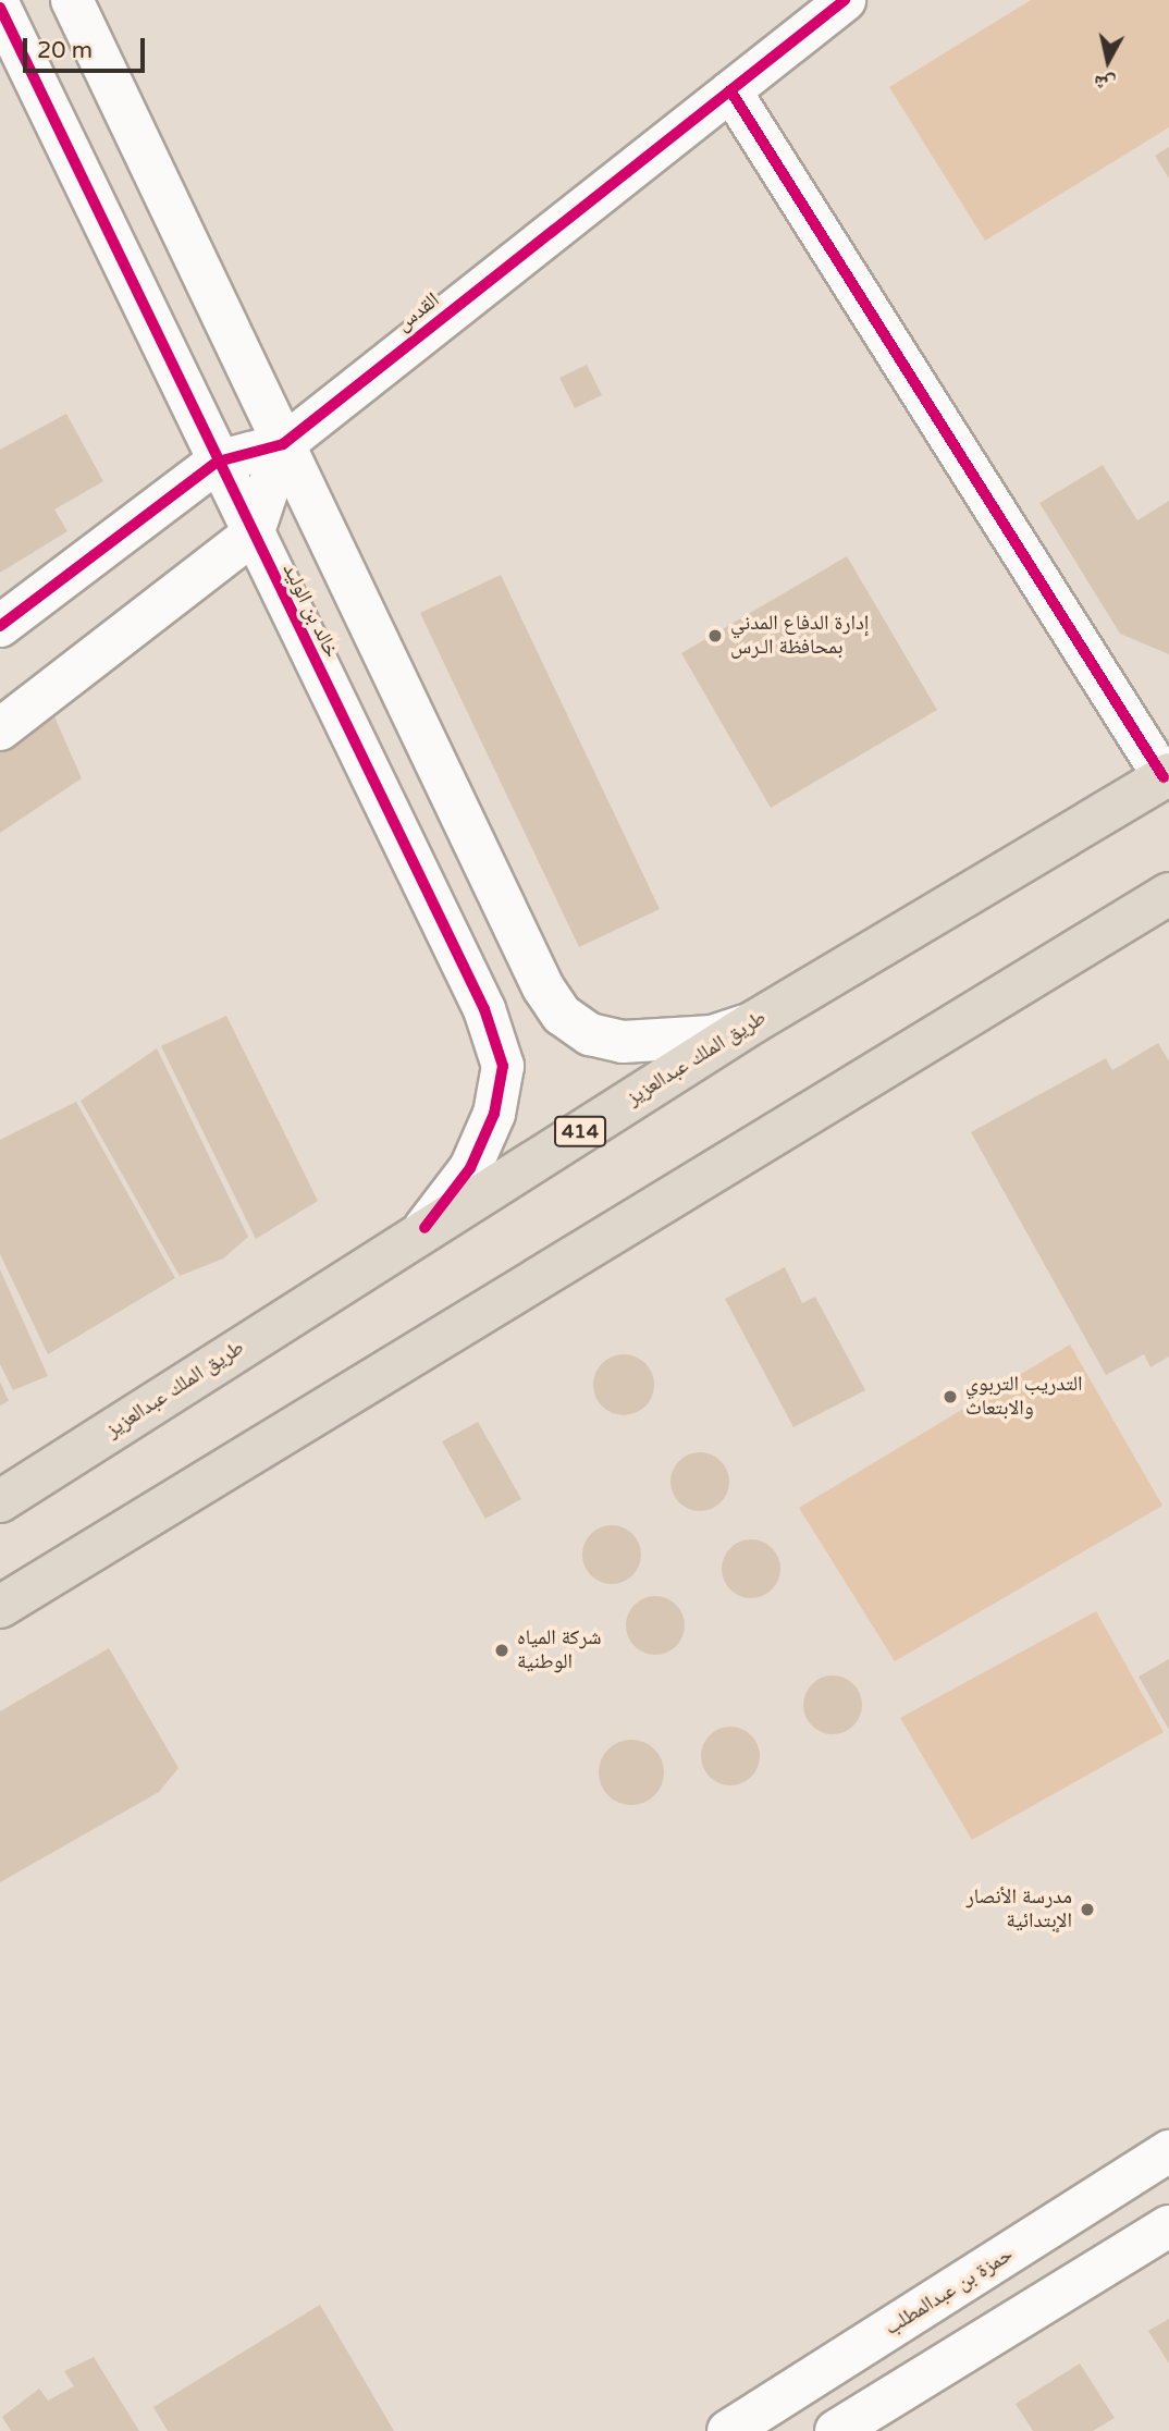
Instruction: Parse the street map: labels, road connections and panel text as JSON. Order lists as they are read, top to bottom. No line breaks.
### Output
{"streets":{"highway":["طريق الملك عبدالعزيز","414"],"street":["القدس","خالد بن الوليد","حمزة بن عبدالمطلب"]},"crossings":[["القدس","خالد بن الوليد"],["خالد بن الوليد","طريق الملك عبدالعزيز"]],"places":["إدارة الدفاع المدني بمحافظة الـرس","التدريب التربوي والابتعاث","شركة المياه الوطنية","مدرسة الأنصار الإبتدائية"],"scale_bar":"20 m","north":"bottom"}
